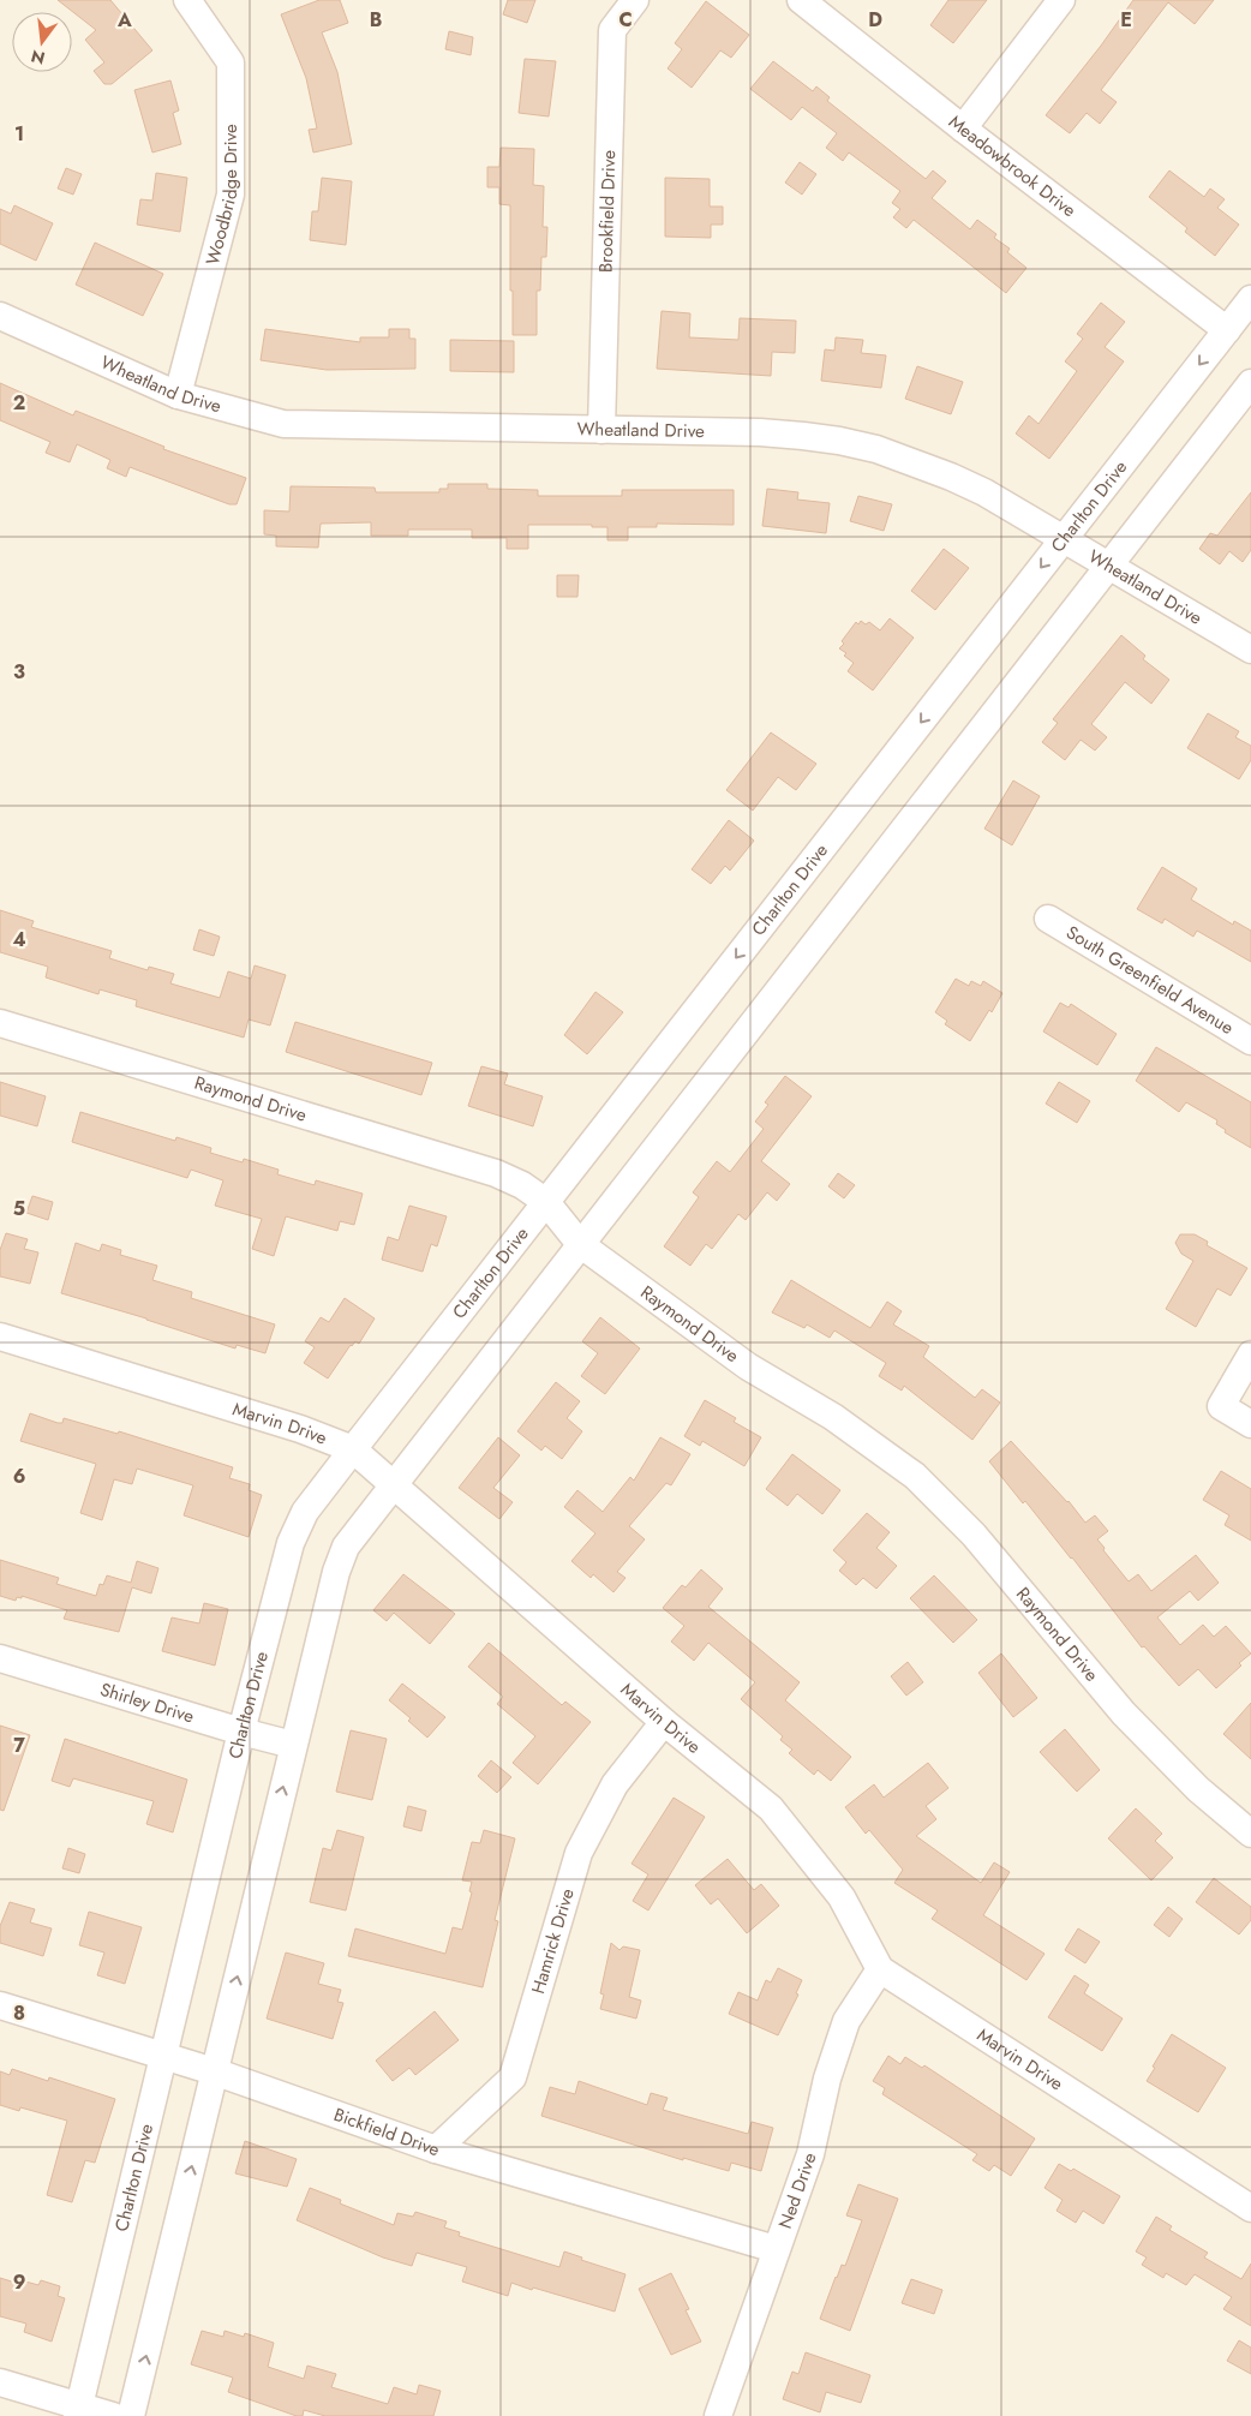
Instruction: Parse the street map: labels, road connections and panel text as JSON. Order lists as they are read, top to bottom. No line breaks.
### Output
{"streets":{"street":["Meadowbrook Drive","Woodbridge Drive","Brookfield Drive","Wheatland Drive","Charlton Drive","South Greenfield Avenue","Raymond Drive","Marvin Drive","Shirley Drive","Hamrick Drive","Bickfield Drive","Ned Drive"]},"crossings":[["Meadowbrook Drive","Charlton Drive"],["Woodbridge Drive","Wheatland Drive"],["Brookfield Drive","Wheatland Drive"],["Wheatland Drive","Charlton Drive"],["Charlton Drive","Raymond Drive"],["Charlton Drive","Marvin Drive"],["Charlton Drive","Shirley Drive"],["Charlton Drive","Bickfield Drive"],["Marvin Drive","Hamrick Drive"],["Marvin Drive","Ned Drive"],["Hamrick Drive","Bickfield Drive"],["Bickfield Drive","Ned Drive"]],"north":"bottom","grid":{"columns":["A","B","C","D","E"],"rows":["1","2","3","4","5","6","7","8","9"]}}
